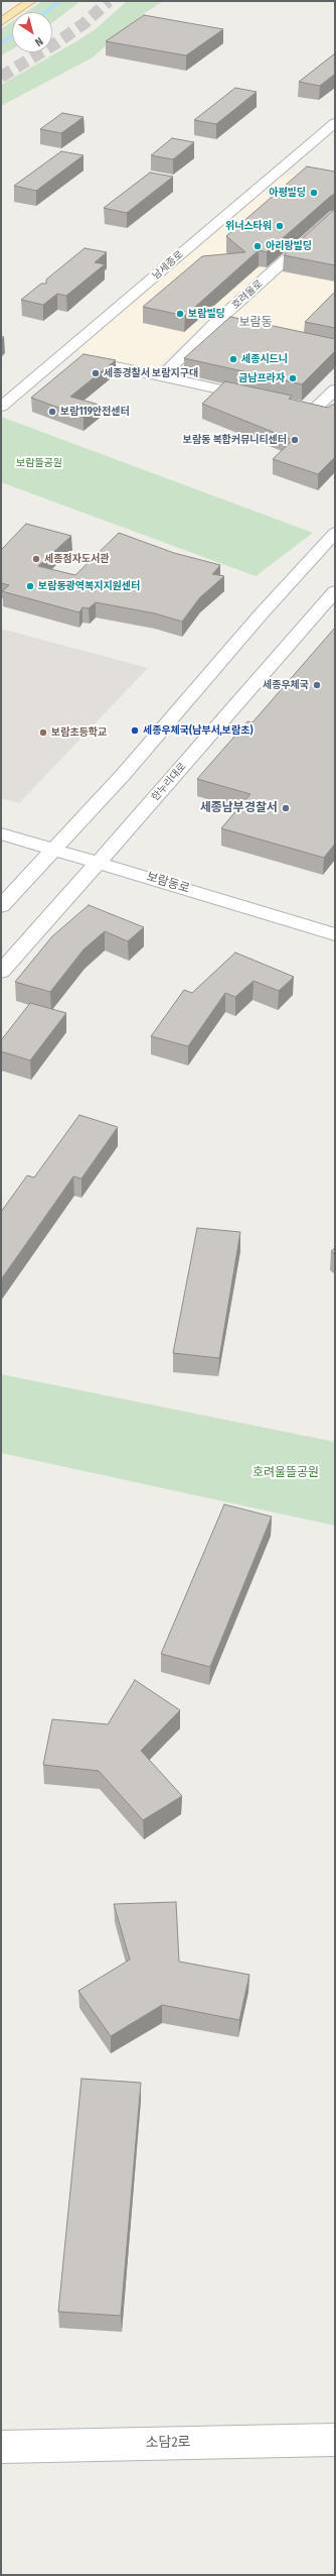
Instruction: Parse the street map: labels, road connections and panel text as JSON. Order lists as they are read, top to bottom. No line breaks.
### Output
{"streets":{"street":["남세종로","호려울로","한누리대로","보람동로","소담2로"]},"crossings":[["한누리대로","보람동로"]],"districts":["보람동"],"parks":["보람뜰공원","호려울뜰공원"],"places":["아평빌딩","위너스타워","아리랑빌딩","보람빌딩","세종시드니","세종경찰서 보람지구대","금남프라자","보람119안전센터","보람동 복합커뮤니티센터","세종점자도서관","보람동광역복지지원센터","세종우체국","세종우체국(남부서,보람초)","보람초등학교","세종남부경찰서"],"north":"bottom right"}
